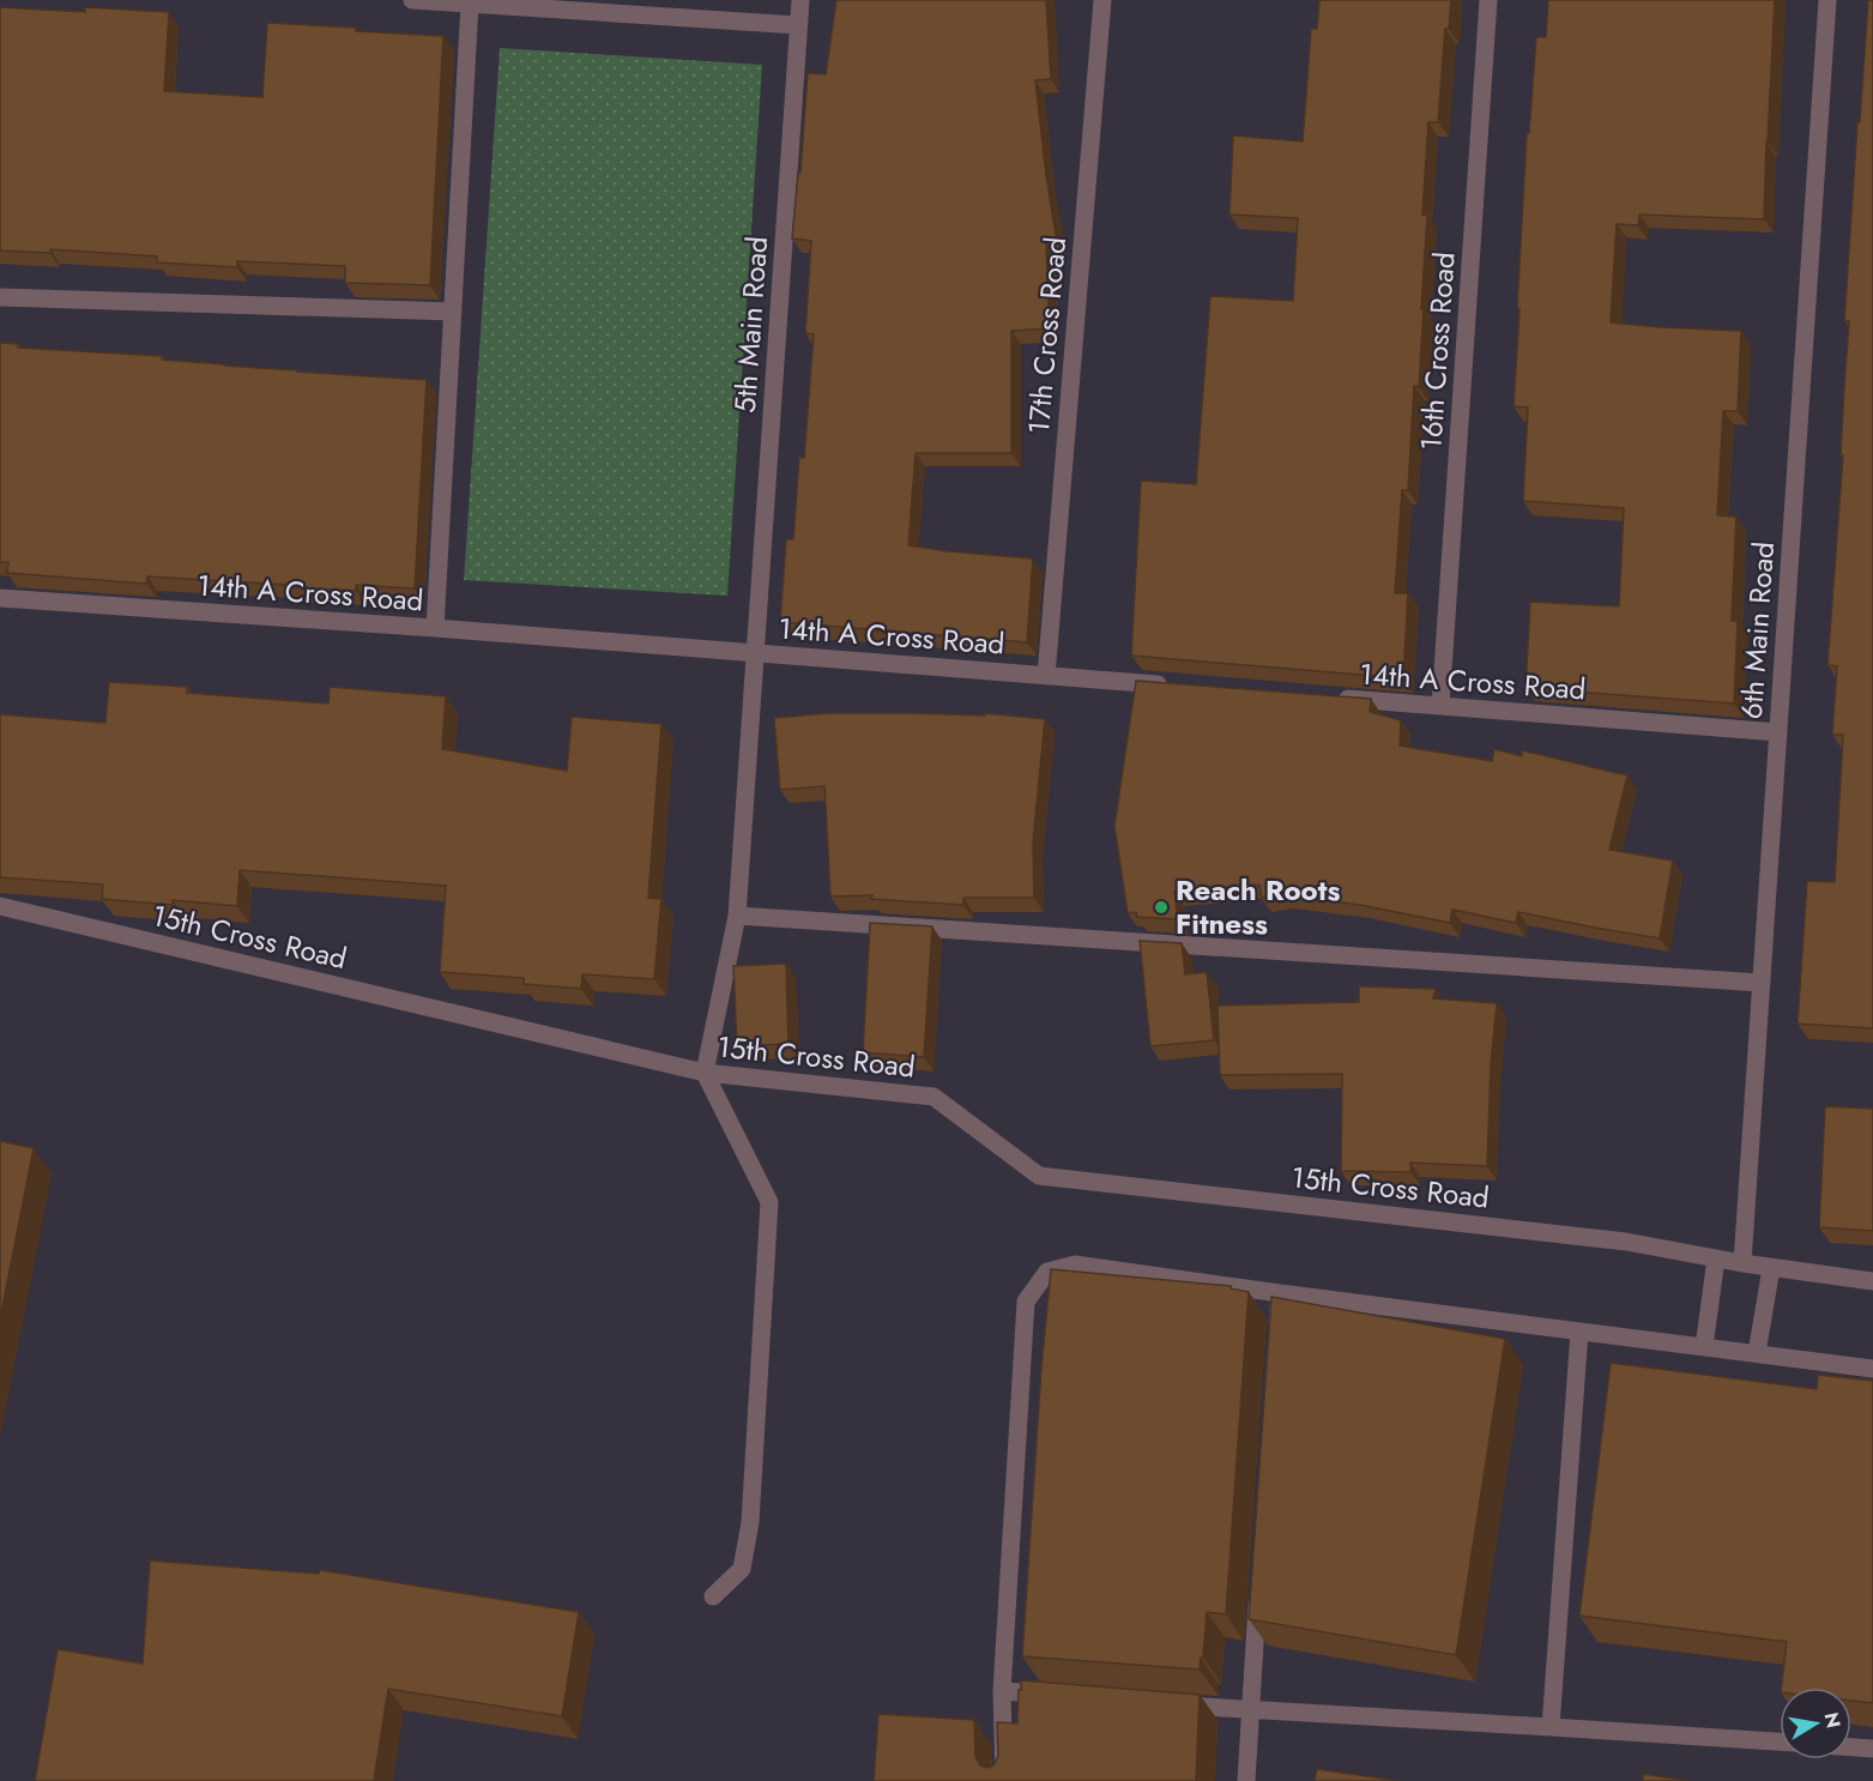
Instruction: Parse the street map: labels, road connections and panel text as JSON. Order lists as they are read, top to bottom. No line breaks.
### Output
{"streets":{"street":["5th Main Road","17th Cross Road","16th Cross Road","14th A Cross Road","6th Main Road","15th Cross Road"]},"crossings":[["5th Main Road","14th A Cross Road"],["5th Main Road","15th Cross Road"],["17th Cross Road","14th A Cross Road"],["16th Cross Road","14th A Cross Road"],["14th A Cross Road","6th Main Road"],["6th Main Road","15th Cross Road"]],"places":["Reach Roots Fitness"],"north":"right"}
